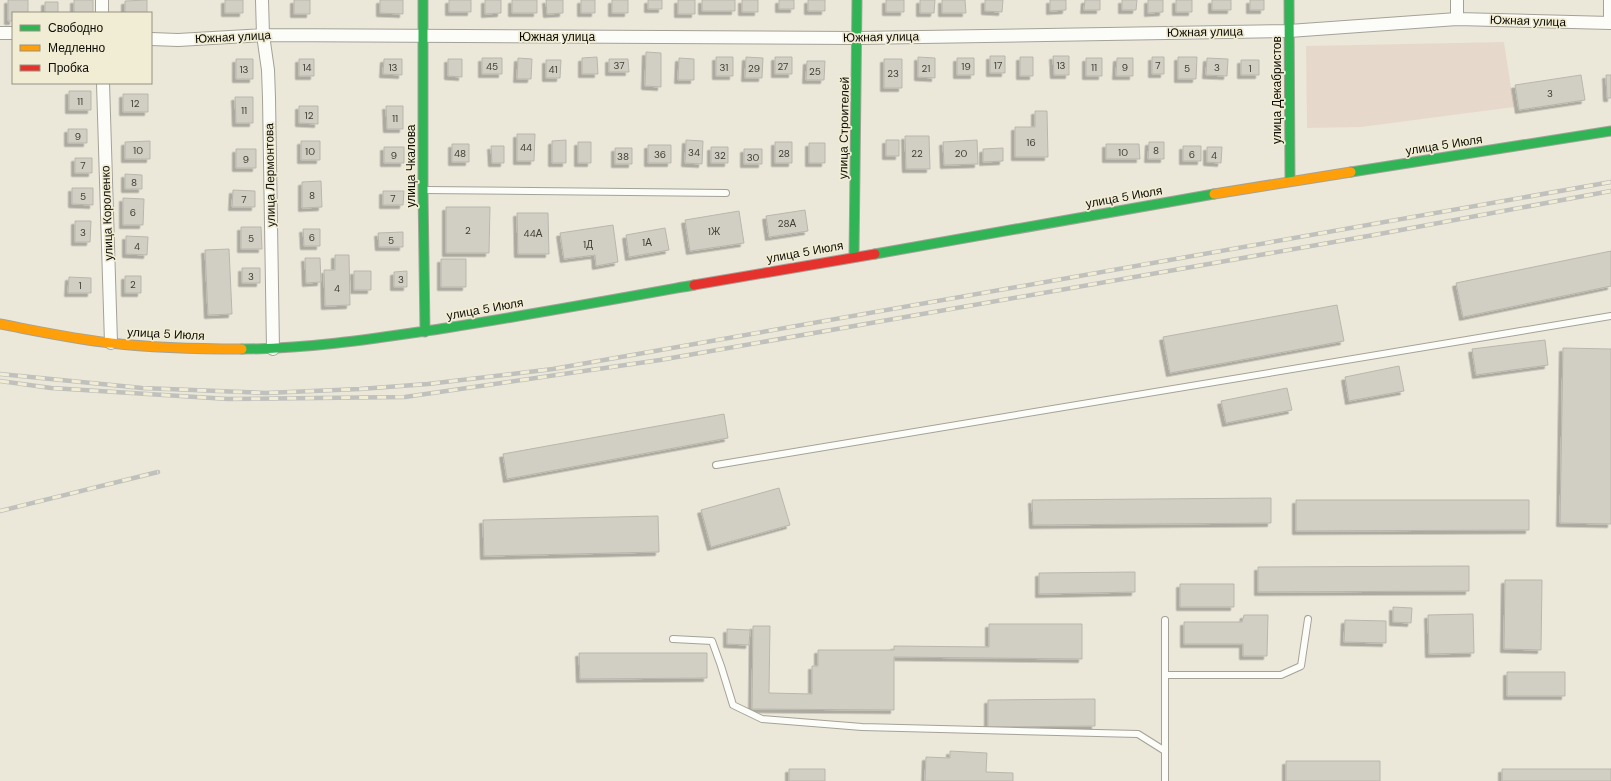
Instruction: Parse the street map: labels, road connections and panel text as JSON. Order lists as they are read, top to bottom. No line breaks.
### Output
{"streets":{"main road":["улица Декабристов","улица Строителей","улица 5 Июля","улица Чкалова"],"street":["Южная улица","улица Лермонтова","улица Короленко"]},"crossings":[["Южная улица","улица Декабристов"],["Южная улица","улица Строителей"],["Южная улица","улица Чкалова"],["Южная улица","улица Лермонтова"],["улица Декабристов","улица 5 Июля"],["улица Строителей","улица 5 Июля"],["улица 5 Июля","улица Чкалова"],["улица 5 Июля","улица Лермонтова"],["улица 5 Июля","улица Короленко"]],"house_numbers":["37","17","13","7","45","27","19","14","13","31","11","9","3","29","21","5","1","13","41","25","23","3","11","12","11","12","11","9","16","44","10","8","10","34","10","48","28","22","20","36","6","9","32","4","38","30","9","7","8","8","5","7","7","6","28А","2","1Ж","3","44А","6","5","5","1А","1Д","4","3","3","2","1","4"],"legend":["Свободно","Медленно","Пробка"]}
